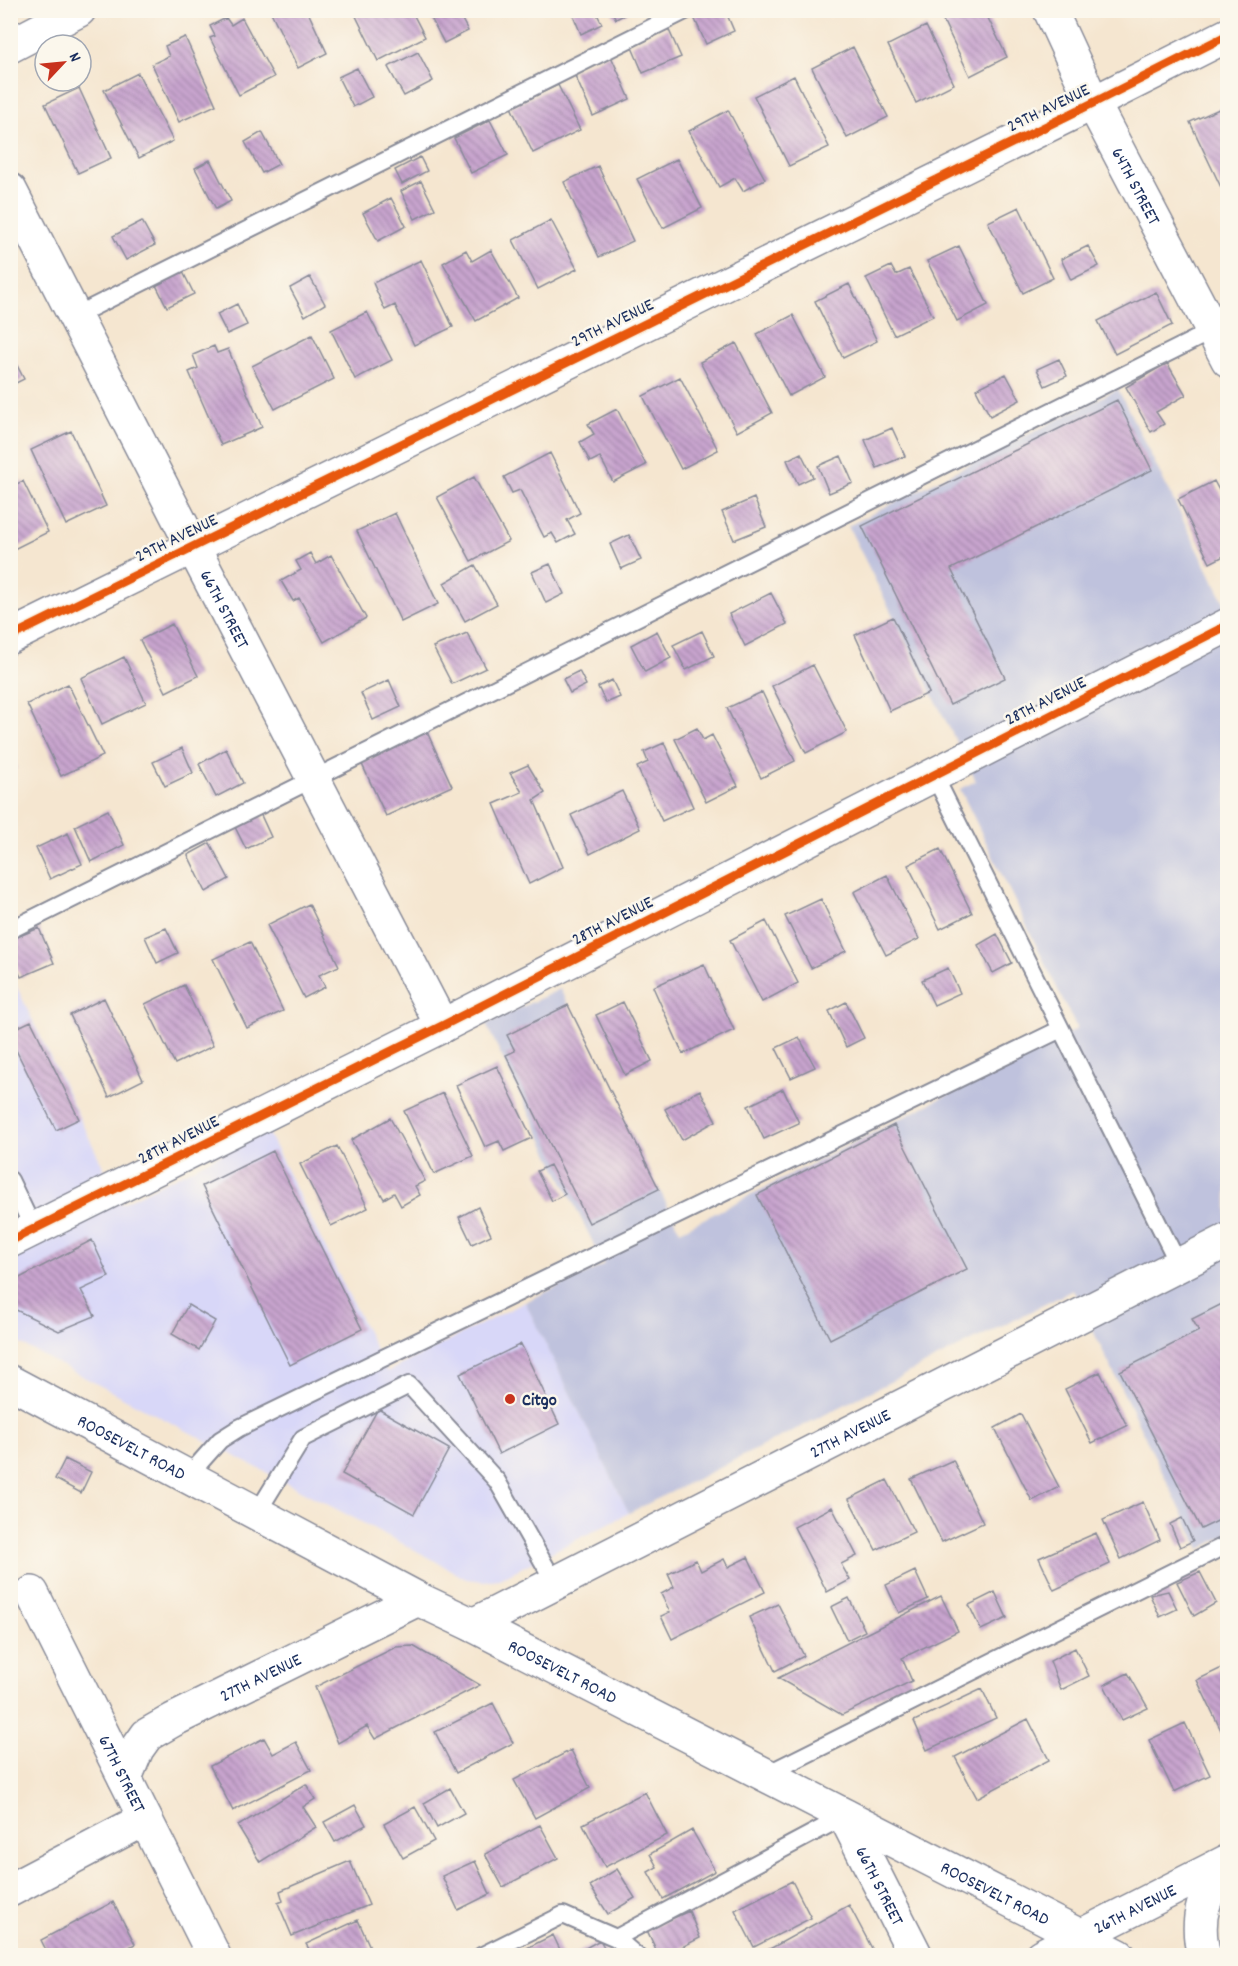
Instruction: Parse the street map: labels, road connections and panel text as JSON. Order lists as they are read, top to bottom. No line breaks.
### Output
{"streets":{"street":["29TH AVENUE","64TH STREET","66TH STREET","28TH AVENUE","27TH AVENUE","ROOSEVELT ROAD","67TH STREET","26TH AVENUE"]},"crossings":[["29TH AVENUE","64TH STREET"],["29TH AVENUE","66TH STREET"],["66TH STREET","28TH AVENUE"],["66TH STREET","ROOSEVELT ROAD"],["27TH AVENUE","ROOSEVELT ROAD"],["27TH AVENUE","67TH STREET"],["ROOSEVELT ROAD","26TH AVENUE"]],"places":["Citgo"],"north":"top right"}
